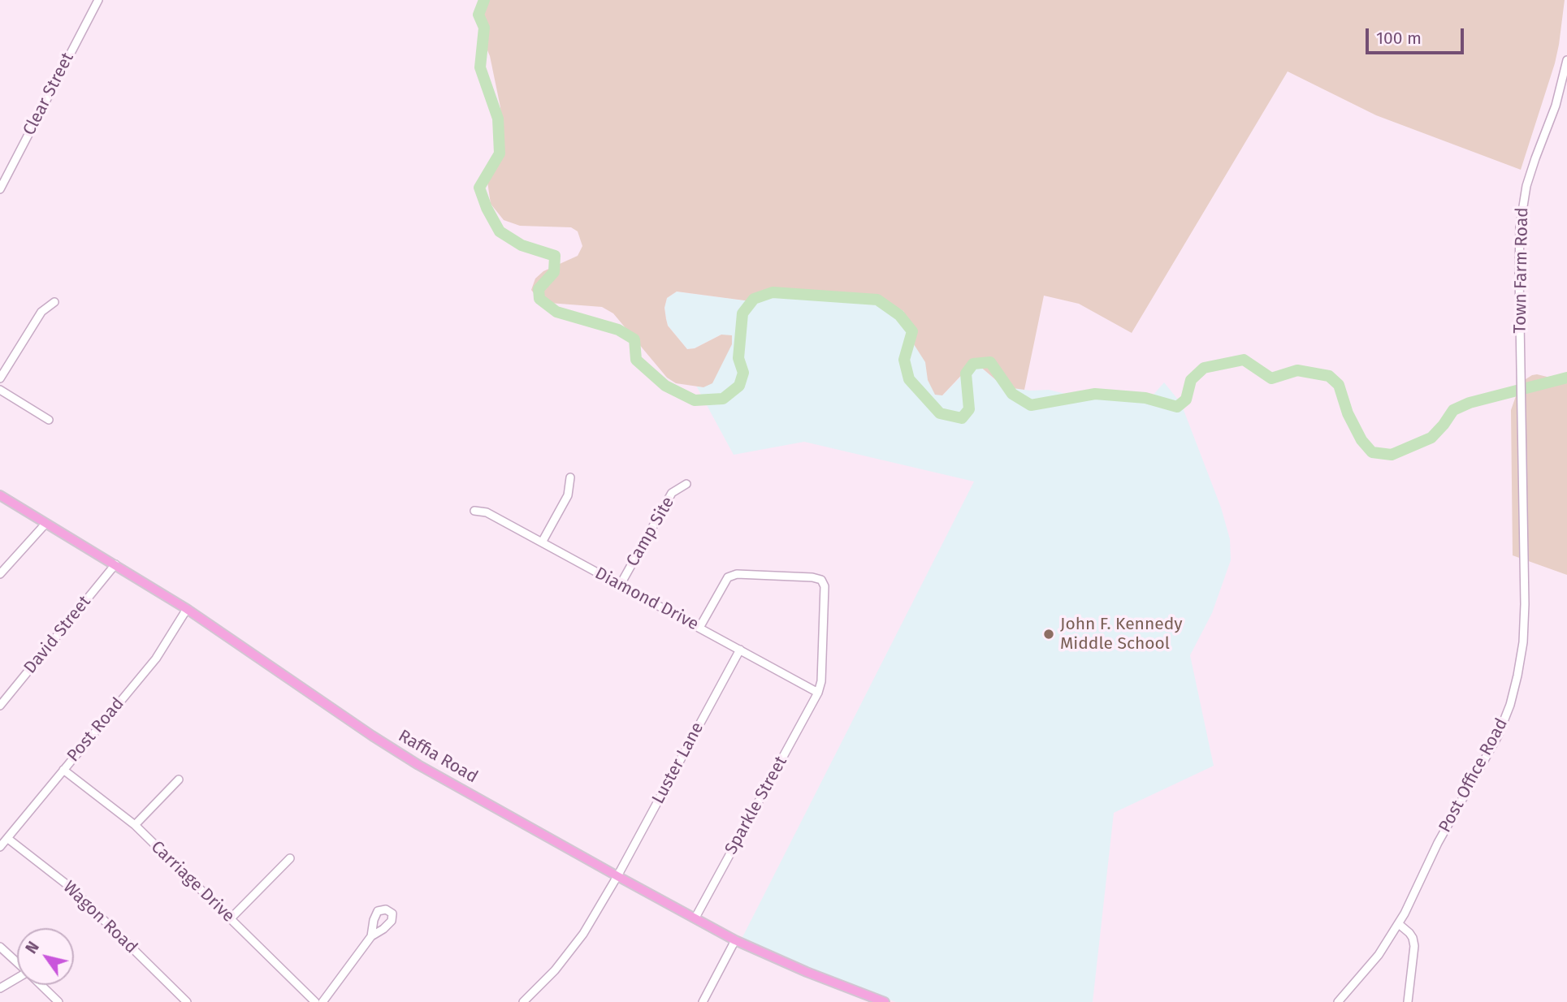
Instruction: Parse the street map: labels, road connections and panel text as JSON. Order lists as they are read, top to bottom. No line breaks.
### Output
{"streets":{"main road":["Raffia Road"],"street":["Clear Street","Town Farm Road","Camp Site","Diamond Drive","David Street","Post Road","Luster Lane","Post Office Road","Sparkle Street","Carriage Drive","Wagon Road"]},"crossings":[["Town Farm Road","Post Office Road"],["Camp Site","Diamond Drive"],["Diamond Drive","Luster Lane"],["Diamond Drive","Sparkle Street"],["David Street","Raffia Road"],["Post Road","Raffia Road"],["Post Road","Carriage Drive"],["Post Road","Wagon Road"],["Raffia Road","Luster Lane"],["Raffia Road","Sparkle Street"]],"places":["John F. Kennedy Middle School"],"scale_bar":"100 m","north":"top left"}
